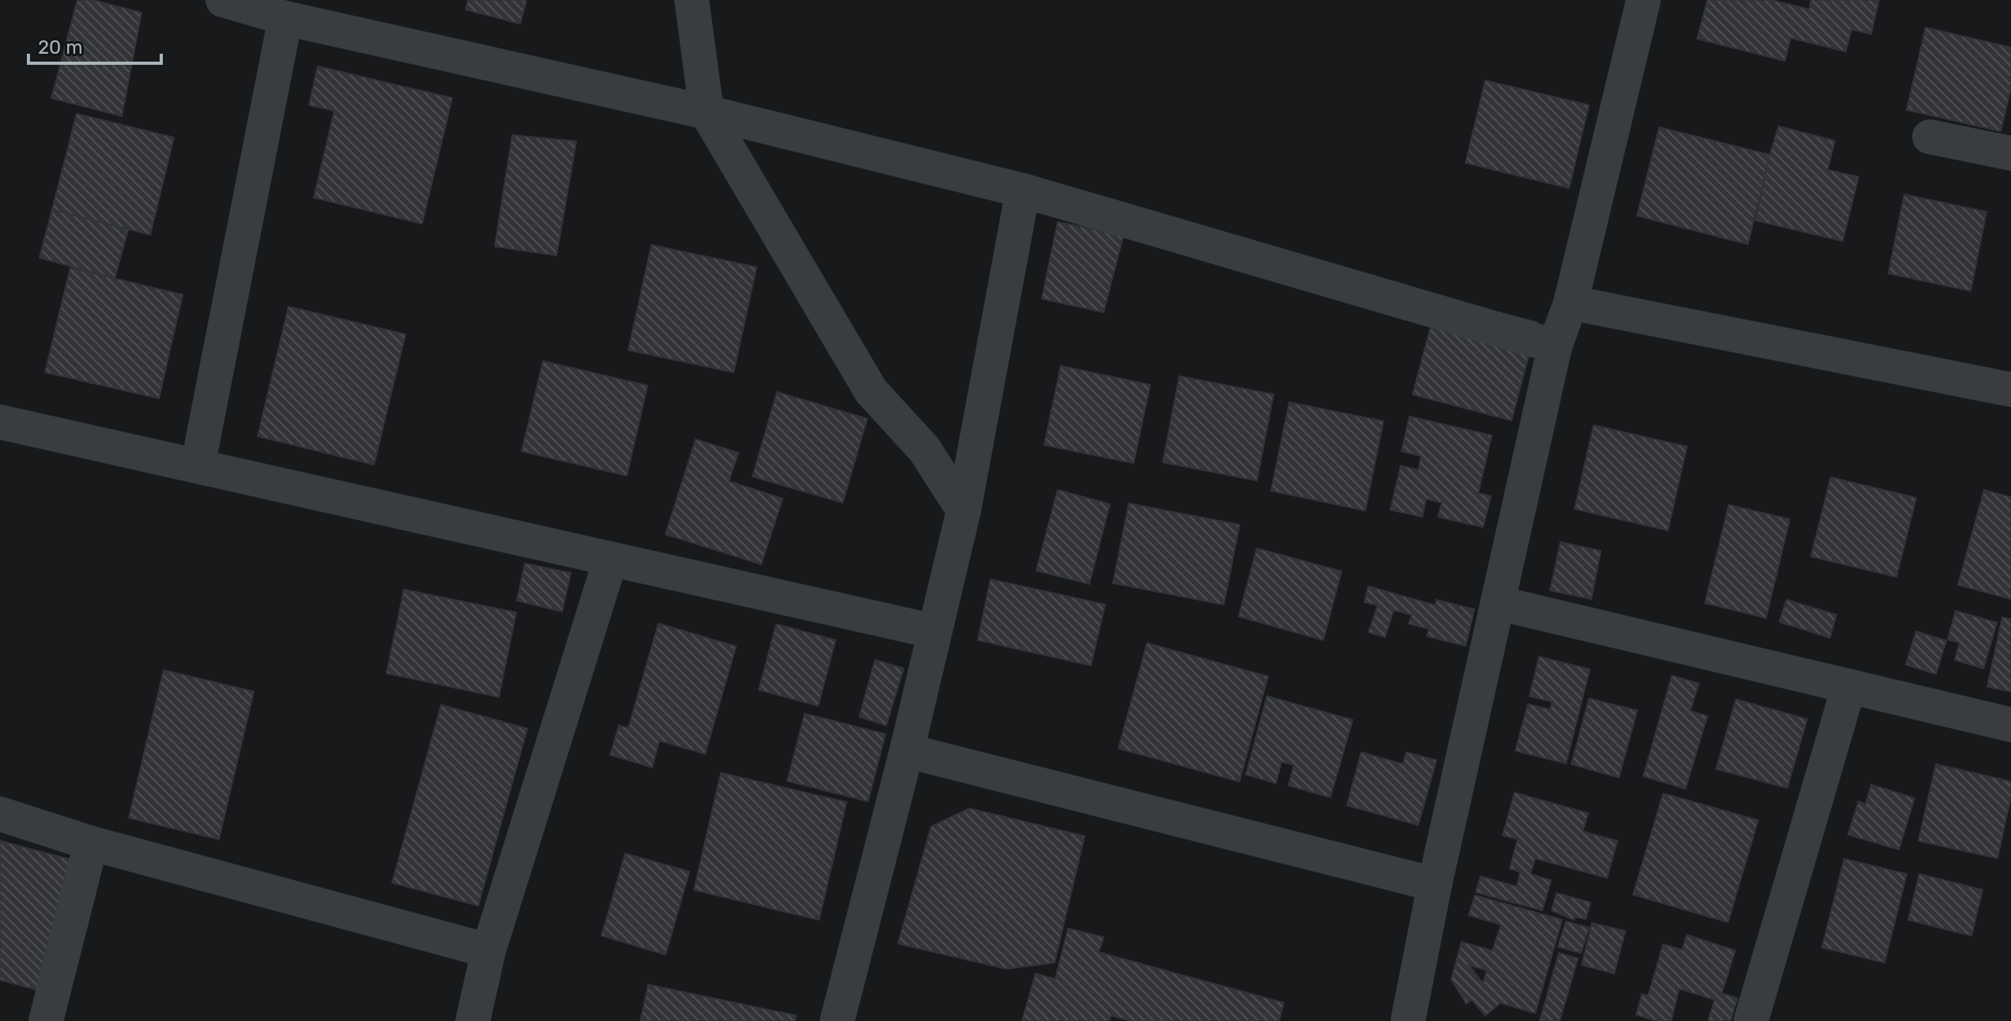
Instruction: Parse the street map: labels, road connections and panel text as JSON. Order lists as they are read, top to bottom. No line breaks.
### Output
{"scale_bar":"20 m"}
